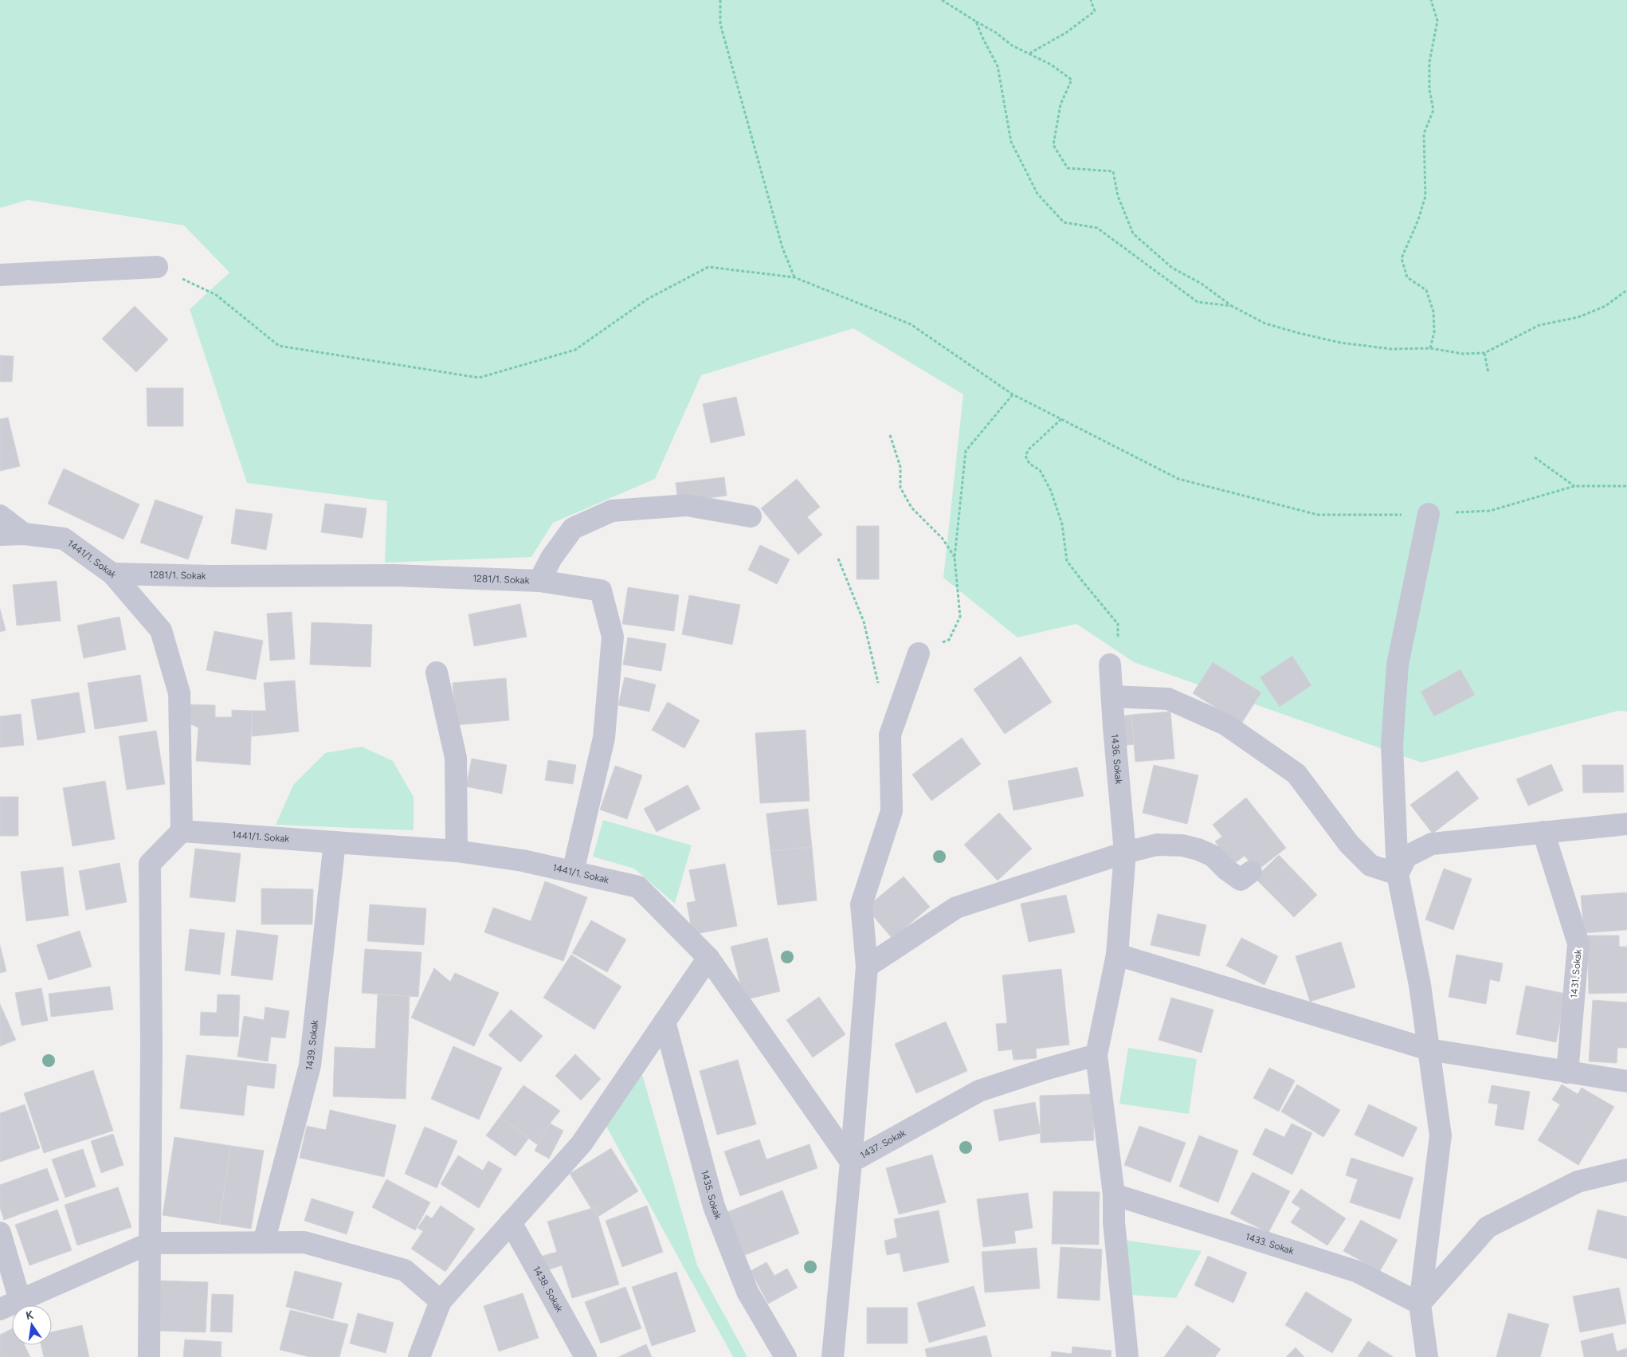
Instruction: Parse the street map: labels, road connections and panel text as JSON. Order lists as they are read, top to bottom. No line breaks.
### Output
{"streets":{"street":["1441/1. Sokak","1281/1. Sokak","1436. Sokak","1431. Sokak","1439. Sokak","1437. Sokak","1435. Sokak","1433. Sokak","1438. Sokak"]},"crossings":[["1441/1. Sokak","1281/1. Sokak"],["1441/1. Sokak","1439. Sokak"],["1441/1. Sokak","1437. Sokak"],["1436. Sokak","1437. Sokak"],["1436. Sokak","1433. Sokak"]],"north":"top"}
